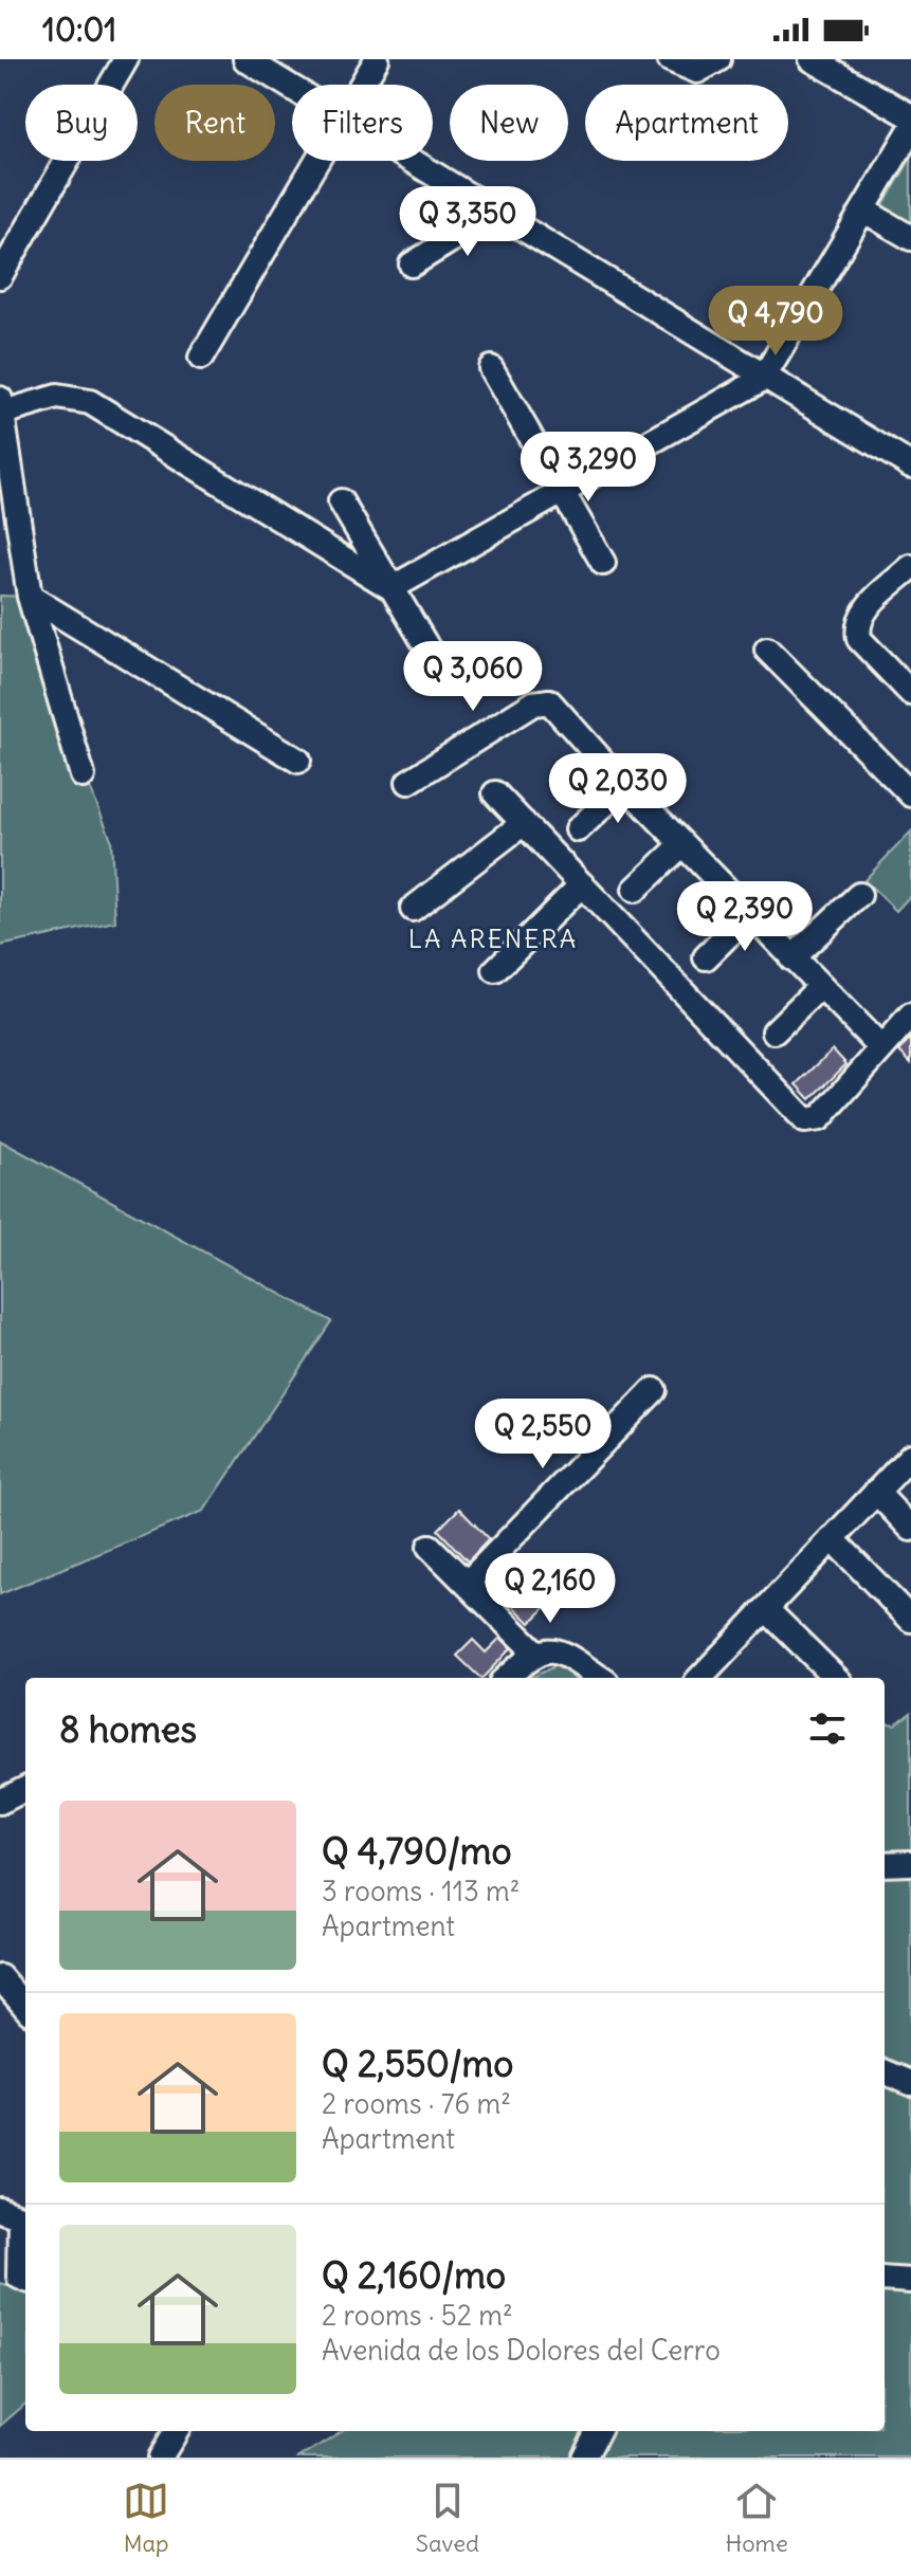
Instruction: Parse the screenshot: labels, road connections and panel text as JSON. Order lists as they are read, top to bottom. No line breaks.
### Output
{"districts":["LA ARENERA"],"page":{"status":"10:01","chip":["Buy","Rent","Filters","New","Apartment"],"price":["Q 3,350","Q 4,790","Q 3,290","Q 3,060","Q 2,030","Q 2,390","Q 2,550","Q 2,160"],"heading":"8 homes","list":[{"name":"Q 4,790/mo","note":"3 rooms · 113 m² · Apartment"},{"name":"Q 2,550/mo","note":"2 rooms · 76 m² · Apartment"},{"name":"Q 2,160/mo","note":"2 rooms · 52 m² · Avenida de los Dolores del Cerro"}],"tabs":["Map","Saved","Home"]}}
